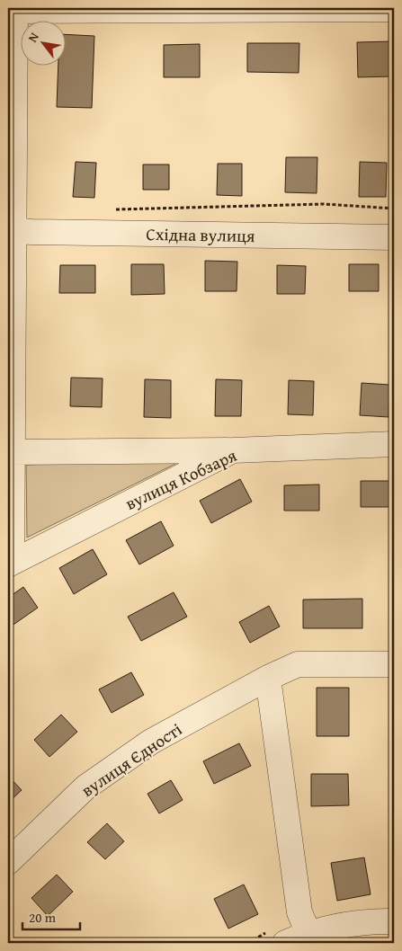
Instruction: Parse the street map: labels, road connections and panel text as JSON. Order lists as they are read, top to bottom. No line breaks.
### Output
{"streets":{"street":["Східна вулиця","вулиця Кобзаря","вулиця Єдності"]},"scale_bar":"20 m","north":"top left"}
